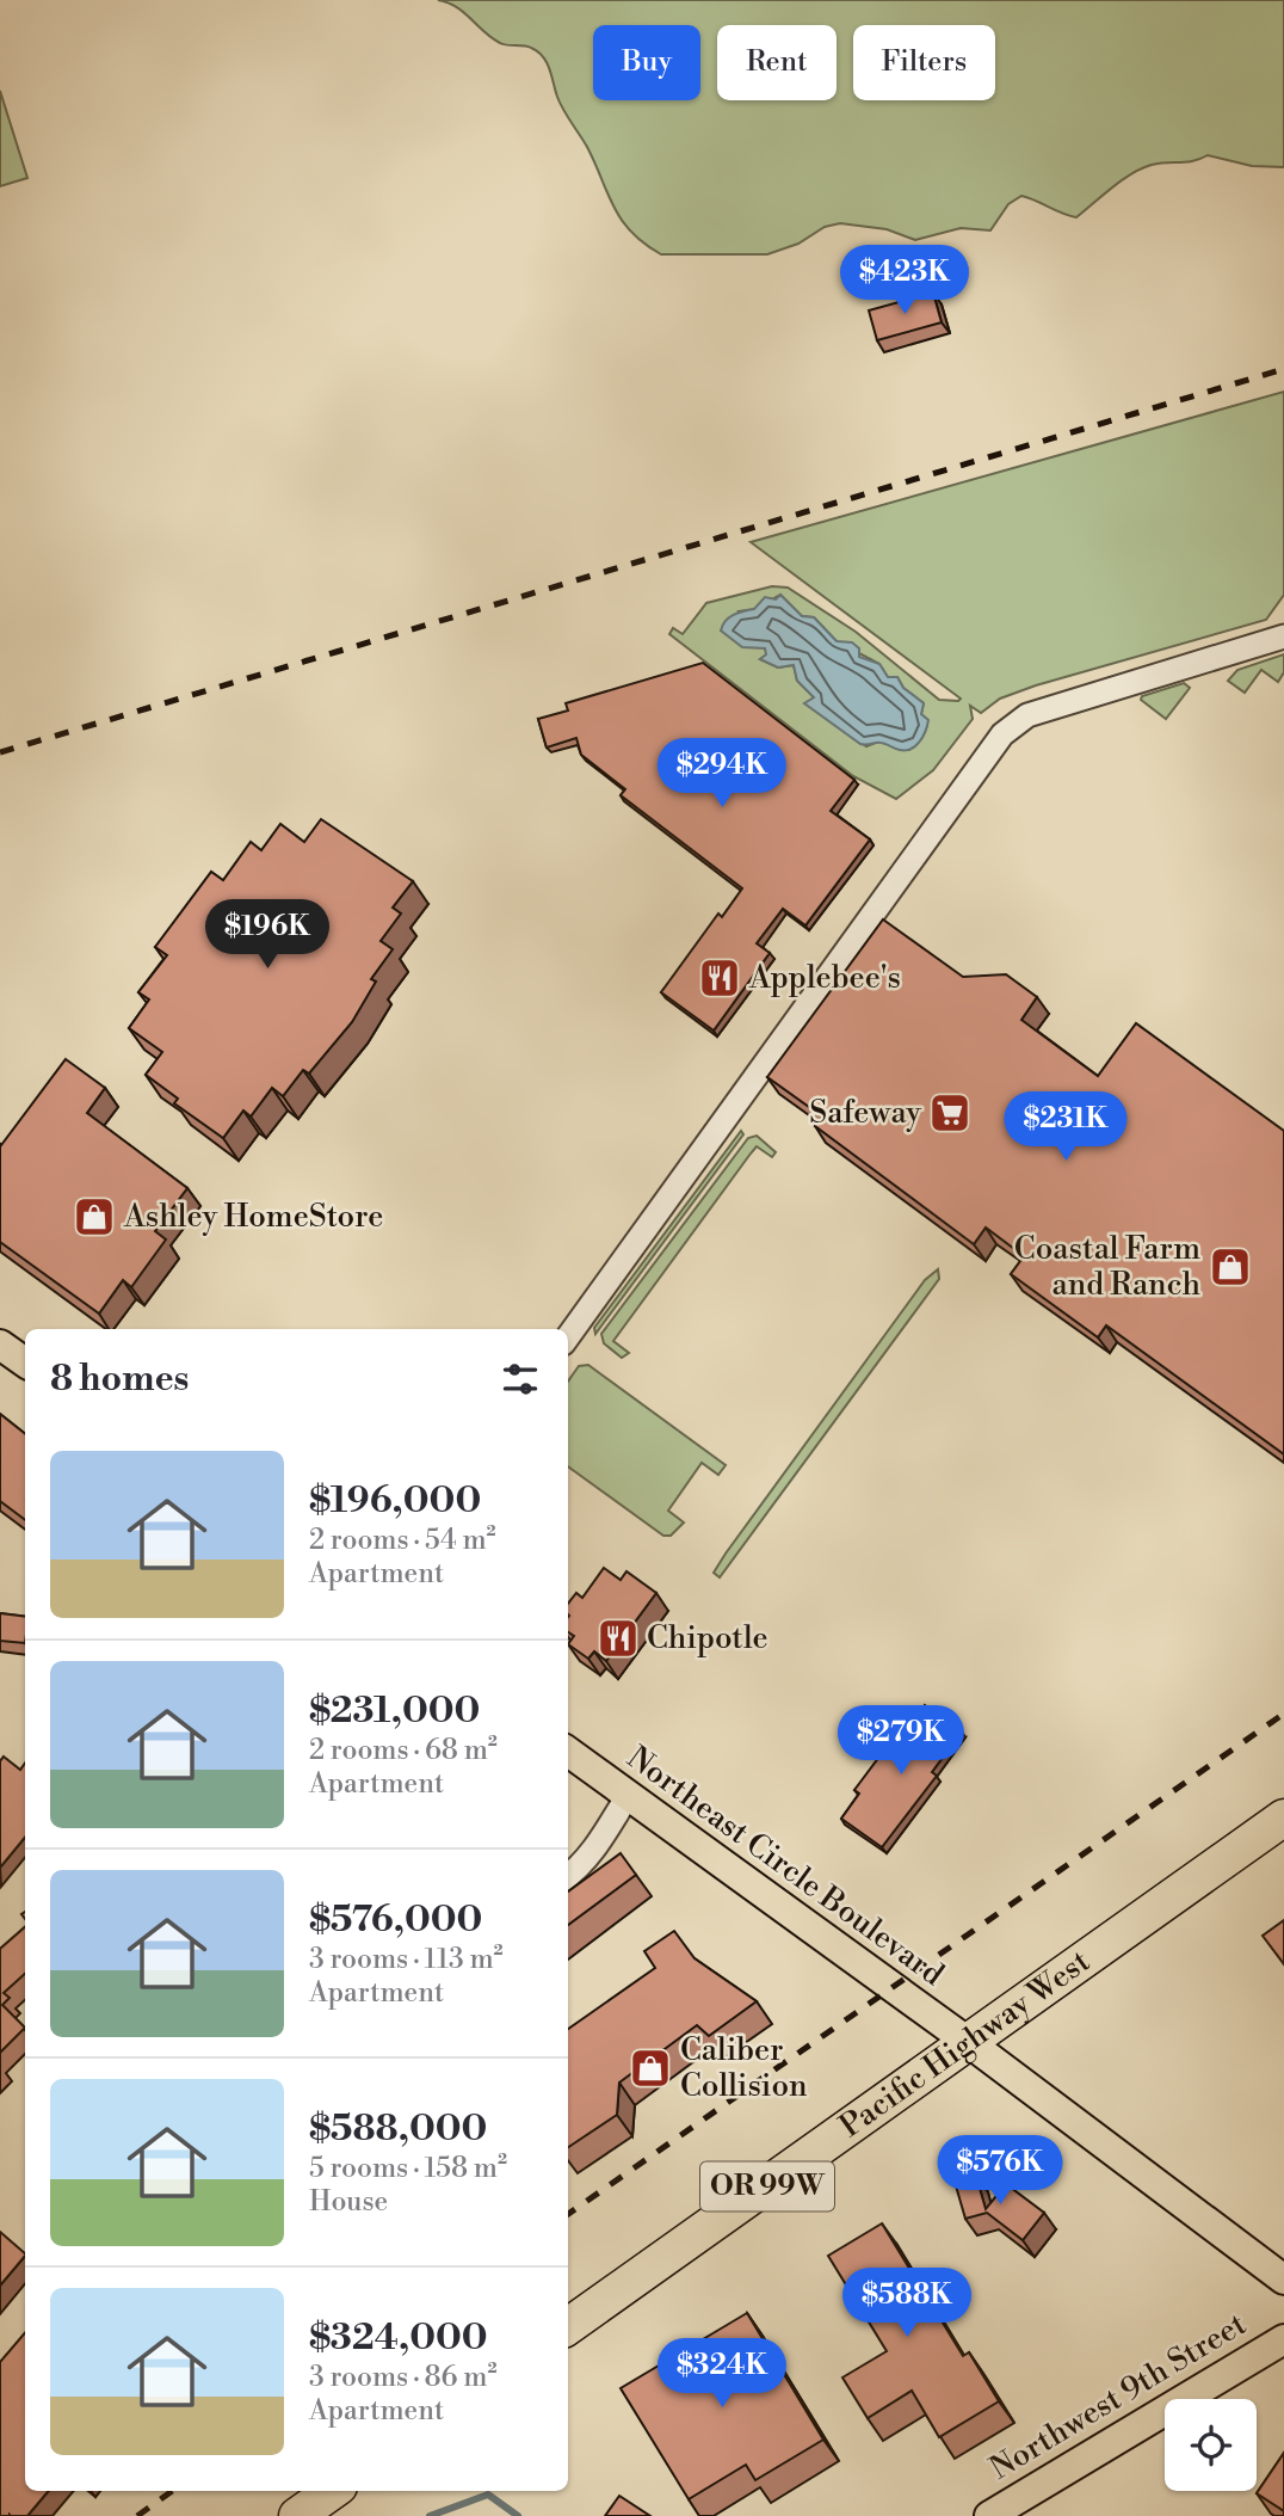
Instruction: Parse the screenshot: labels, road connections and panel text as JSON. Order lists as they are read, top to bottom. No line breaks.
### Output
{"streets":{"highway":["Pacific Highway West","OR 99W"],"main road":["Northeast Circle Boulevard","Northwest 9th Street"]},"crossings":[["Northeast Circle Boulevard","Pacific Highway West"]],"places":{"restaurant":["Applebee's","Chipotle"],"supermarket":["Safeway"],"shop":["Ashley HomeStore","Coastal Farm and Ranch","Caliber Collision"]},"page":{"chip":["Buy","Rent","Filters"],"price":["$423K","$294K","$196K","$231K","$279K","$576K","$588K","$324K"],"heading":"8 homes","list":[{"name":"$196,000","note":"2 rooms · 54 m² · Apartment"},{"name":"$231,000","note":"2 rooms · 68 m² · Apartment"},{"name":"$576,000","note":"3 rooms · 113 m² · Apartment"},{"name":"$588,000","note":"5 rooms · 158 m² · House"},{"name":"$324,000","note":"3 rooms · 86 m² · Apartment"}]}}
